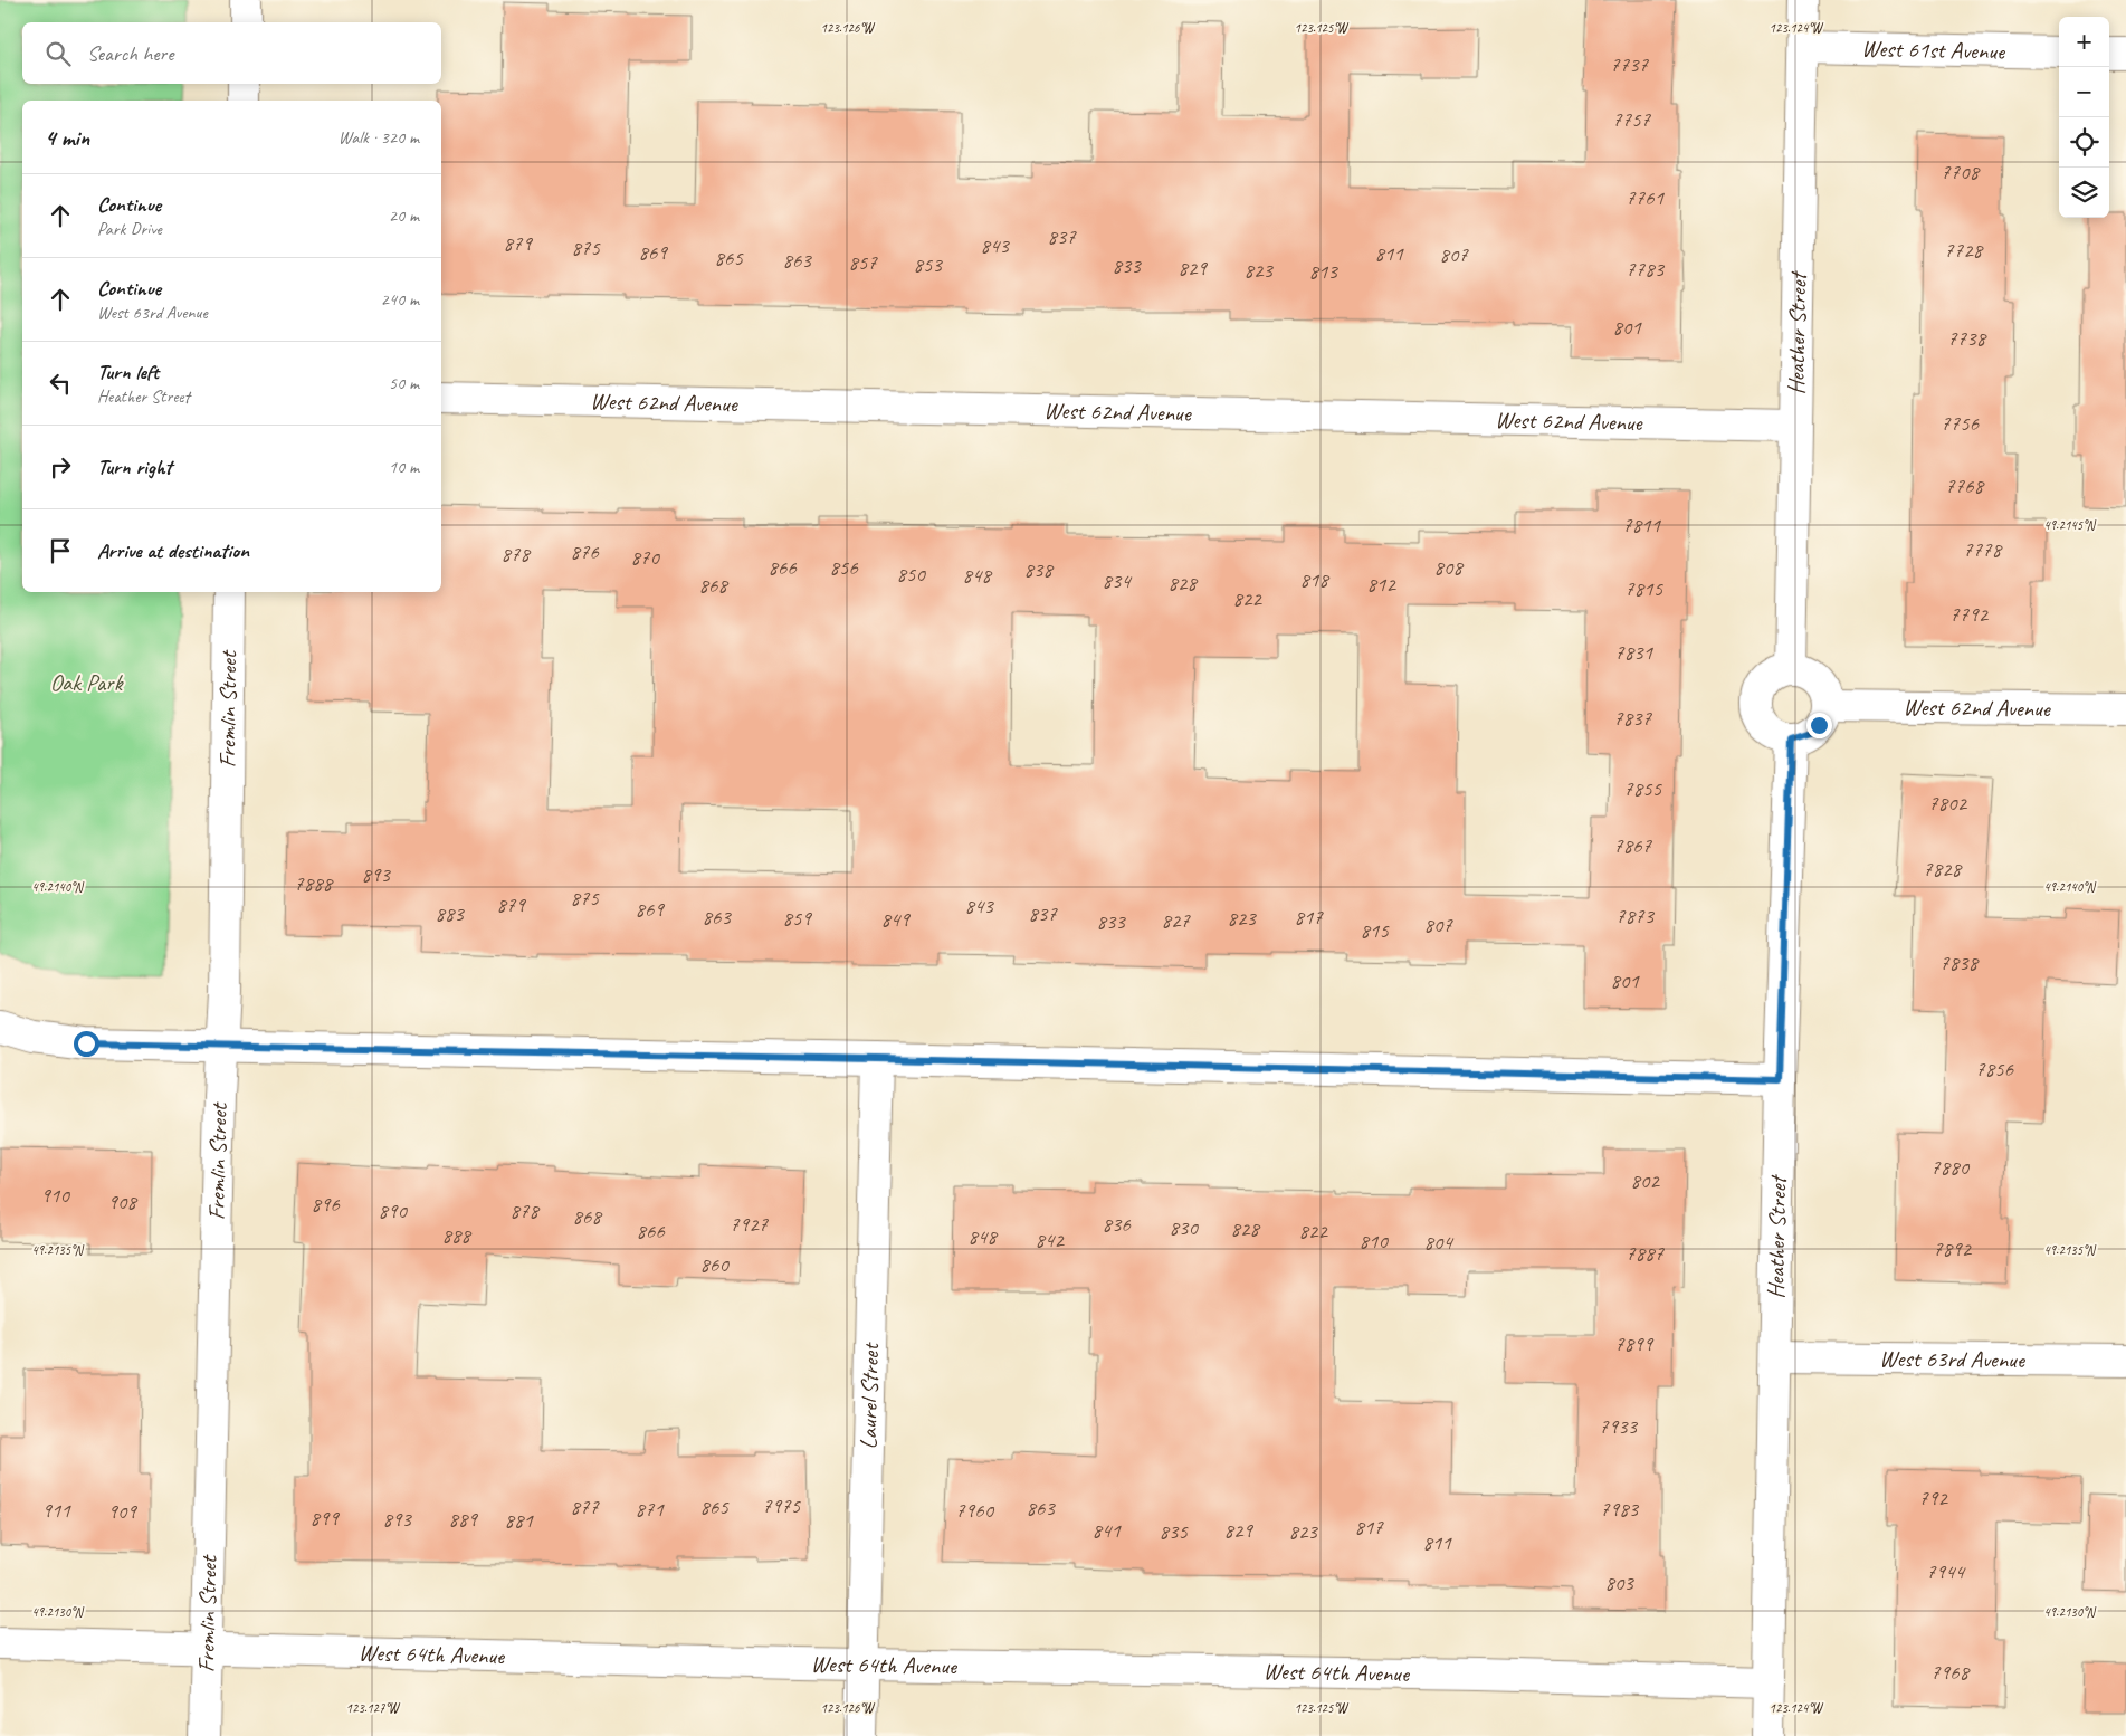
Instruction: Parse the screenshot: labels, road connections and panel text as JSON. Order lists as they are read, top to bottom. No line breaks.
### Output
{"streets":{"street":["West 61st Avenue","Heather Street","West 62nd Avenue","Fremlin Street","West 63rd Avenue","Laurel Street","West 64th Avenue"]},"crossings":[["West 61st Avenue","Heather Street"],["Heather Street","West 62nd Avenue"],["Heather Street","West 63rd Avenue"],["Heather Street","West 64th Avenue"],["Fremlin Street","West 64th Avenue"],["Laurel Street","West 64th Avenue"]],"parks":["Oak Park"],"house_numbers":["7737","7757","7708","7761","837","879","843","875","7728","869","811","807","865","863","857","853","833","829","7783","823","813","801","7738","7756","7768","7811","7778","876","878","870","866","856","808","838","850","848","818","834","828","812","868","7815","822","7792","7831","7837","7855","7802","7867","7828","893","7888","875","879","843","869","883","837","7873","863","817","859","823","849","827","833","807","815","7838","801","7856","7880","802","910","908","896","890","878","868","7927","836","830","828","866","822","888","848","842","810","804","7892","7887","860","7899","7933","792","7975","877","865","863","871","7983","911","7960","909","899","893","889","881","817","841","829","835","823","811","7944","803","7968"],"page":{"map_buttons":["+","−"],"search":"Search here","heading":["4 min","Walk · 320 m"],"list":[["Continue","Park Drive","20 m"],["Continue","West 63rd Avenue","240 m"],["Turn left","Heather Street","50 m"],["Turn right","10 m"],"Arrive at destination"]},"coordinates":["123.126°W","123.125°W","123.124°W","49.2145°N","49.2140°N","49.2135°N","49.2130°N","123.127°W"]}
